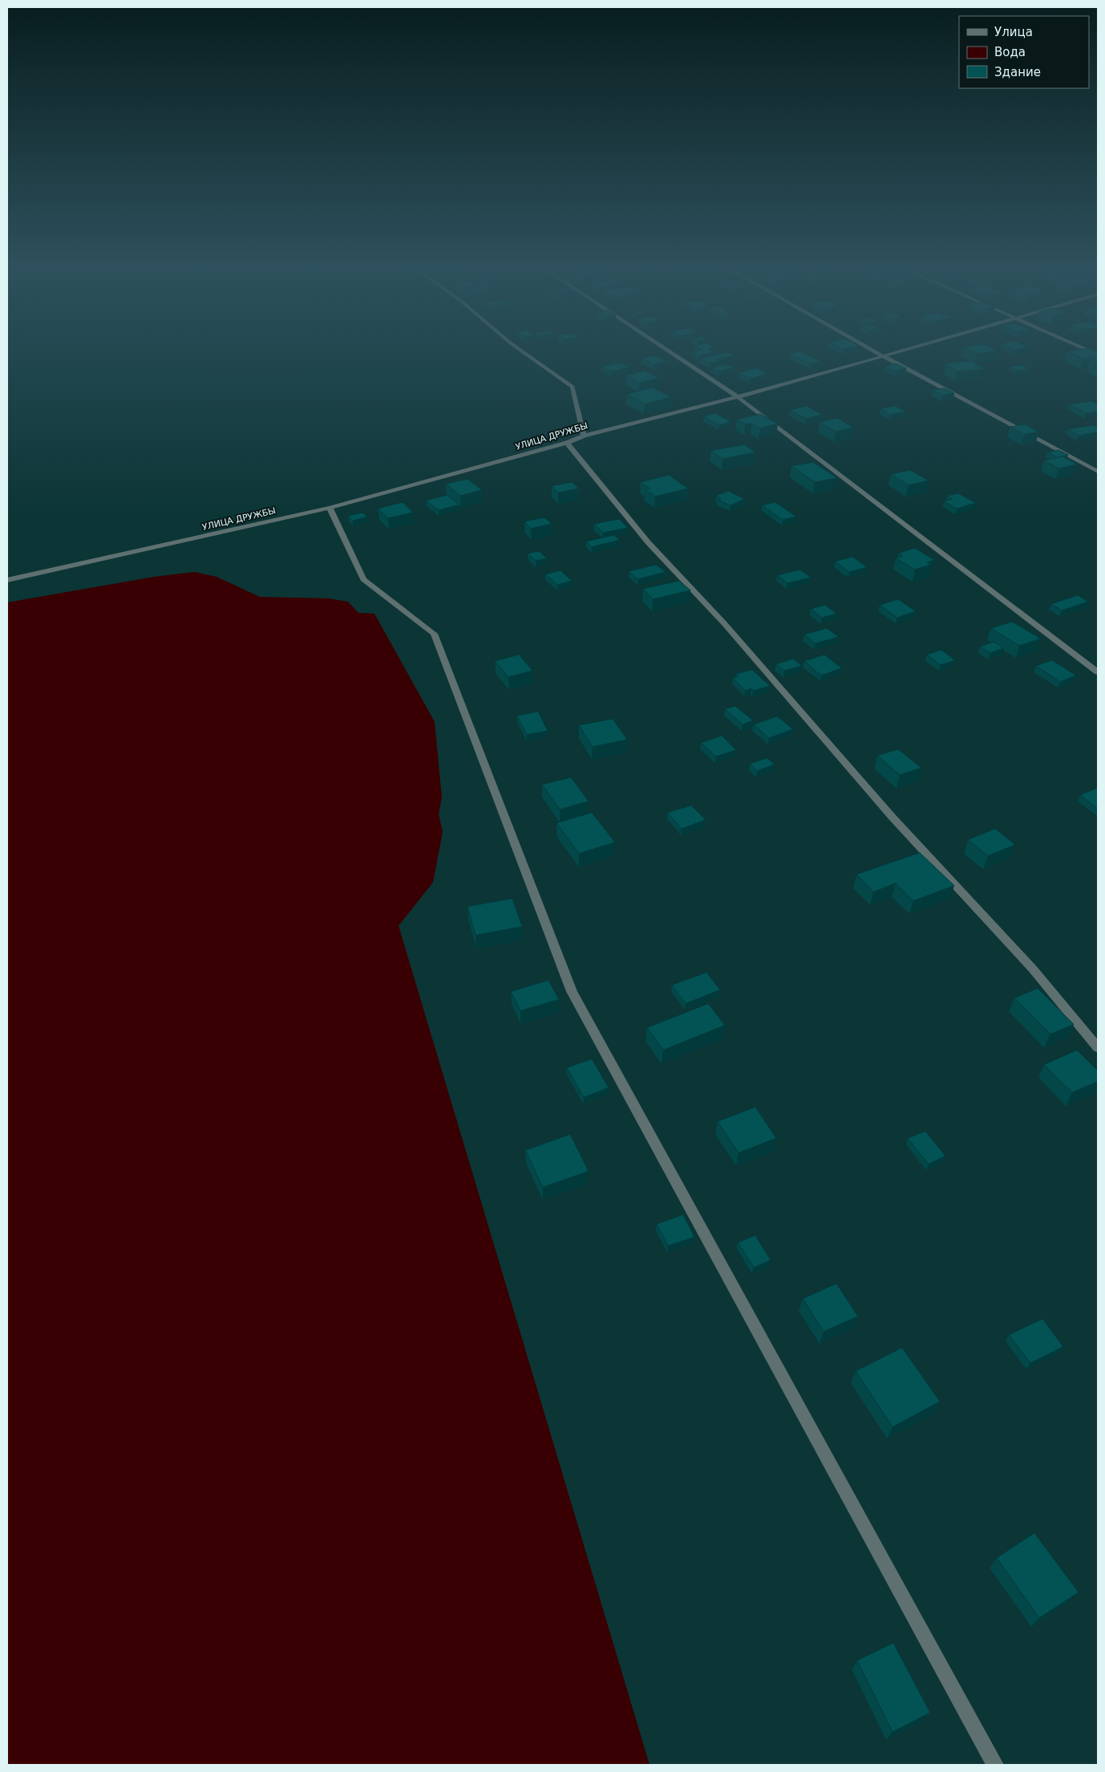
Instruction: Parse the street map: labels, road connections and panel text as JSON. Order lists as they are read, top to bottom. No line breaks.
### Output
{"streets":{"street":["УЛИЦА ДРУЖБЫ"]},"legend":["Улица","Вода","Здание"]}
